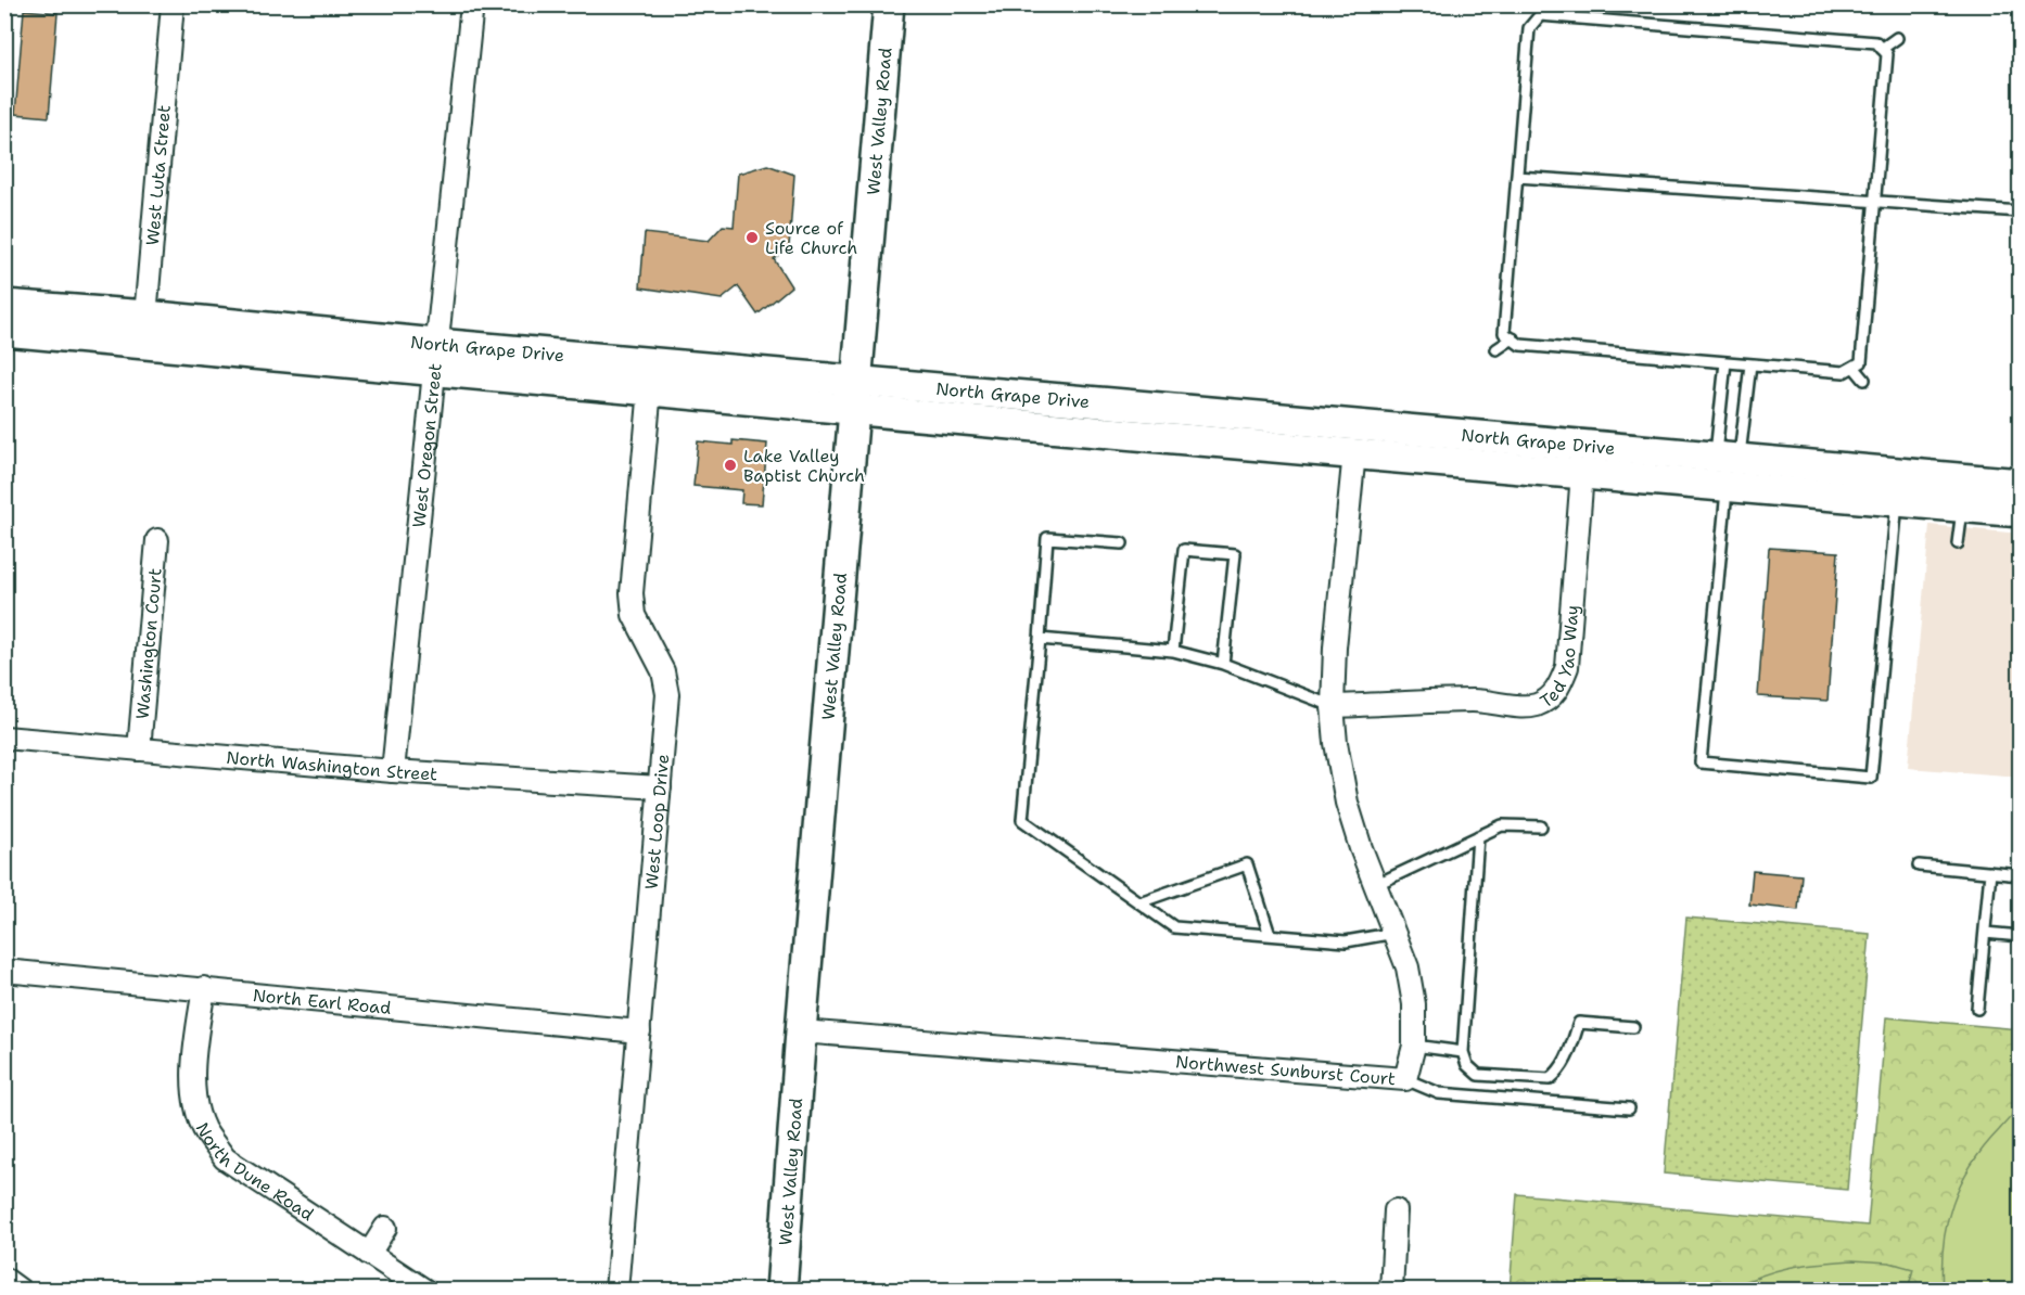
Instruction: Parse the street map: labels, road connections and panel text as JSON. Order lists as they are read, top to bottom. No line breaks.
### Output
{"streets":{"main road":["West Valley Road","North Grape Drive"],"street":["West Luta Street","West Oregon Street","Washington Court","Ted Yao Way","North Washington Street","West Loop Drive","North Earl Road","Northwest Sunburst Court","North Dune Road"]},"crossings":[["West Valley Road","North Grape Drive"],["West Valley Road","Northwest Sunburst Court"],["West Luta Street","North Grape Drive"],["North Grape Drive","West Oregon Street"],["North Grape Drive","Ted Yao Way"],["North Grape Drive","West Loop Drive"],["North Grape Drive","Northwest Sunburst Court"],["West Oregon Street","North Washington Street"],["Washington Court","North Washington Street"],["Ted Yao Way","Northwest Sunburst Court"],["North Washington Street","West Loop Drive"],["West Loop Drive","North Earl Road"],["North Earl Road","North Dune Road"]],"places":["Source of Life Church","Lake Valley Baptist Church"]}
